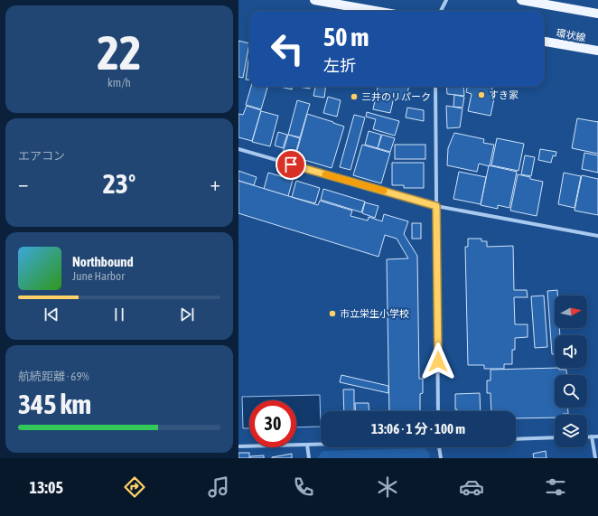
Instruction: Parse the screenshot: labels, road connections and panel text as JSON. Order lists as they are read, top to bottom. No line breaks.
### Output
{"streets":{"main road":["環状線"]},"places":["すき家","三井のリパーク","市立栄生小学校"],"north":"right","page":{"tile":[["22","km/h"],"エアコン",["航続距離 · 69%","345 km"]],"turn":["50 m","左折"],"heat":["−","23°","+"],"song":["Northbound","June Harbor"],"limit":"30","trip":"13:06 · 1 分 · 100 m","tabs":"13:05"}}
